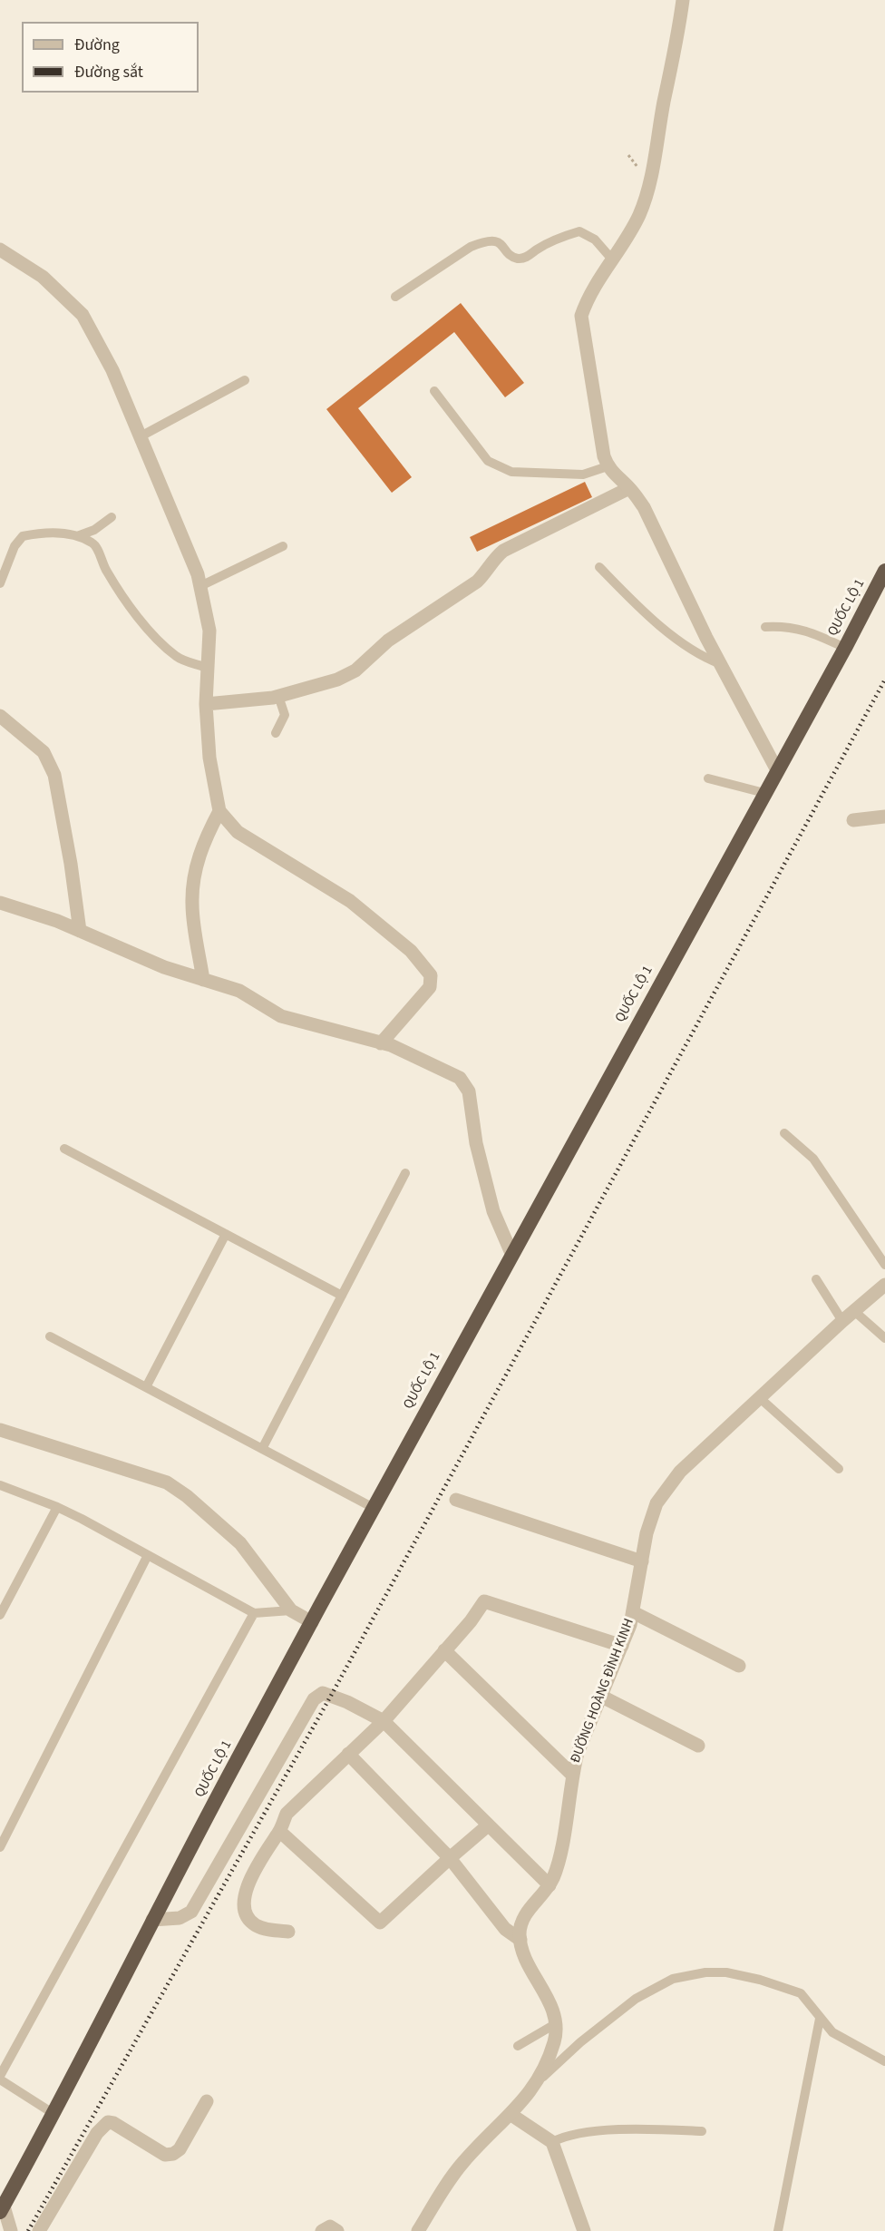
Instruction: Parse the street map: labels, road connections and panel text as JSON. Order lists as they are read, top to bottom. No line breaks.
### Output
{"streets":{"highway":["QUỐC LỘ 1"],"street":["ĐƯỜNG HOÀNG ĐÌNH KINH"]},"legend":["Đường","Đường sắt"]}
